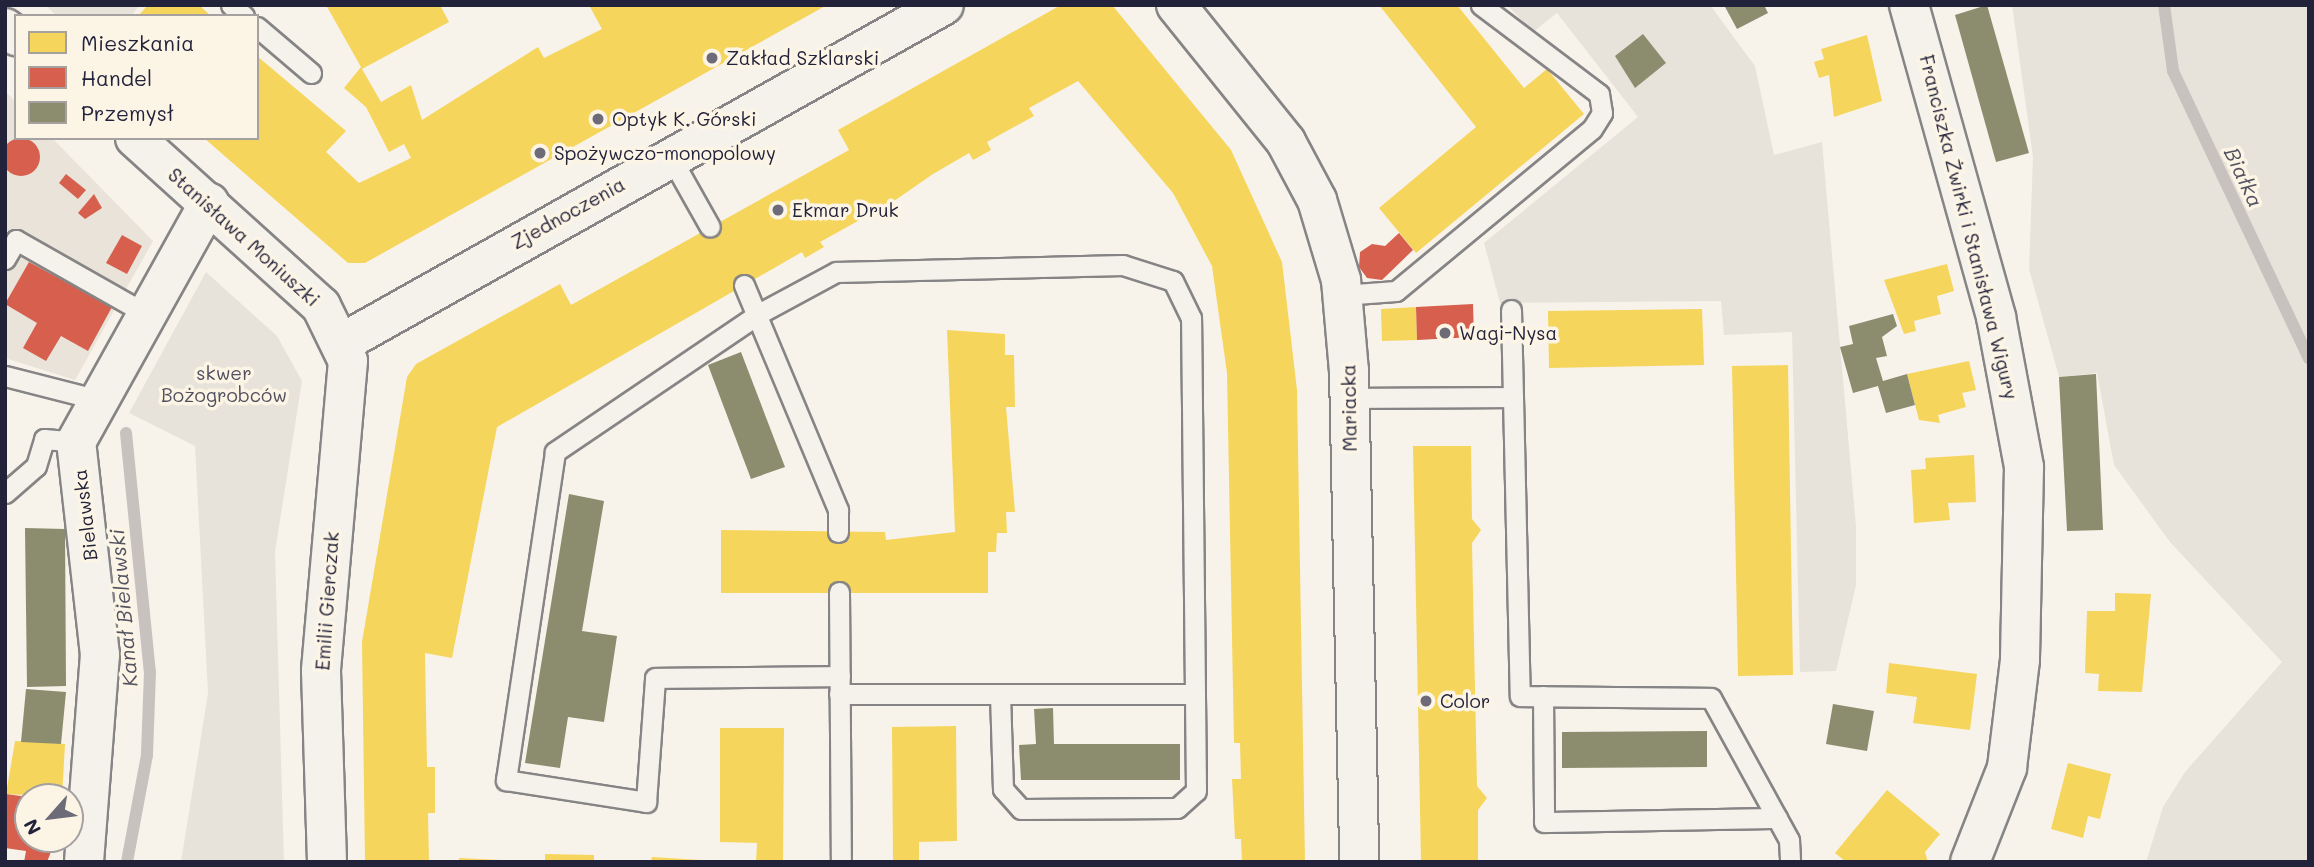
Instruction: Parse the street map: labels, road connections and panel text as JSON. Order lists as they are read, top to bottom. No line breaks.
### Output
{"streets":{"street":["Zjednoczenia","Franciszka Żwirki i Stanisława Wigury","Stanisława Moniuszki","Mariacka","Bielawska","Emilii Gierczak"]},"crossings":[["Zjednoczenia","Stanisława Moniuszki"],["Zjednoczenia","Emilii Gierczak"],["Stanisława Moniuszki","Bielawska"],["Stanisława Moniuszki","Emilii Gierczak"]],"water":["Białka","Kanał Bielawski"],"parks":["skwer Bożogrobców"],"places":["Zakład Szklarski","Optyk K. Górski","Spożywczo-monopolowy","Ekmar Druk","Wagi-Nysa","Color"],"legend":["Mieszkania","Handel","Przemysł"],"north":"bottom left"}
